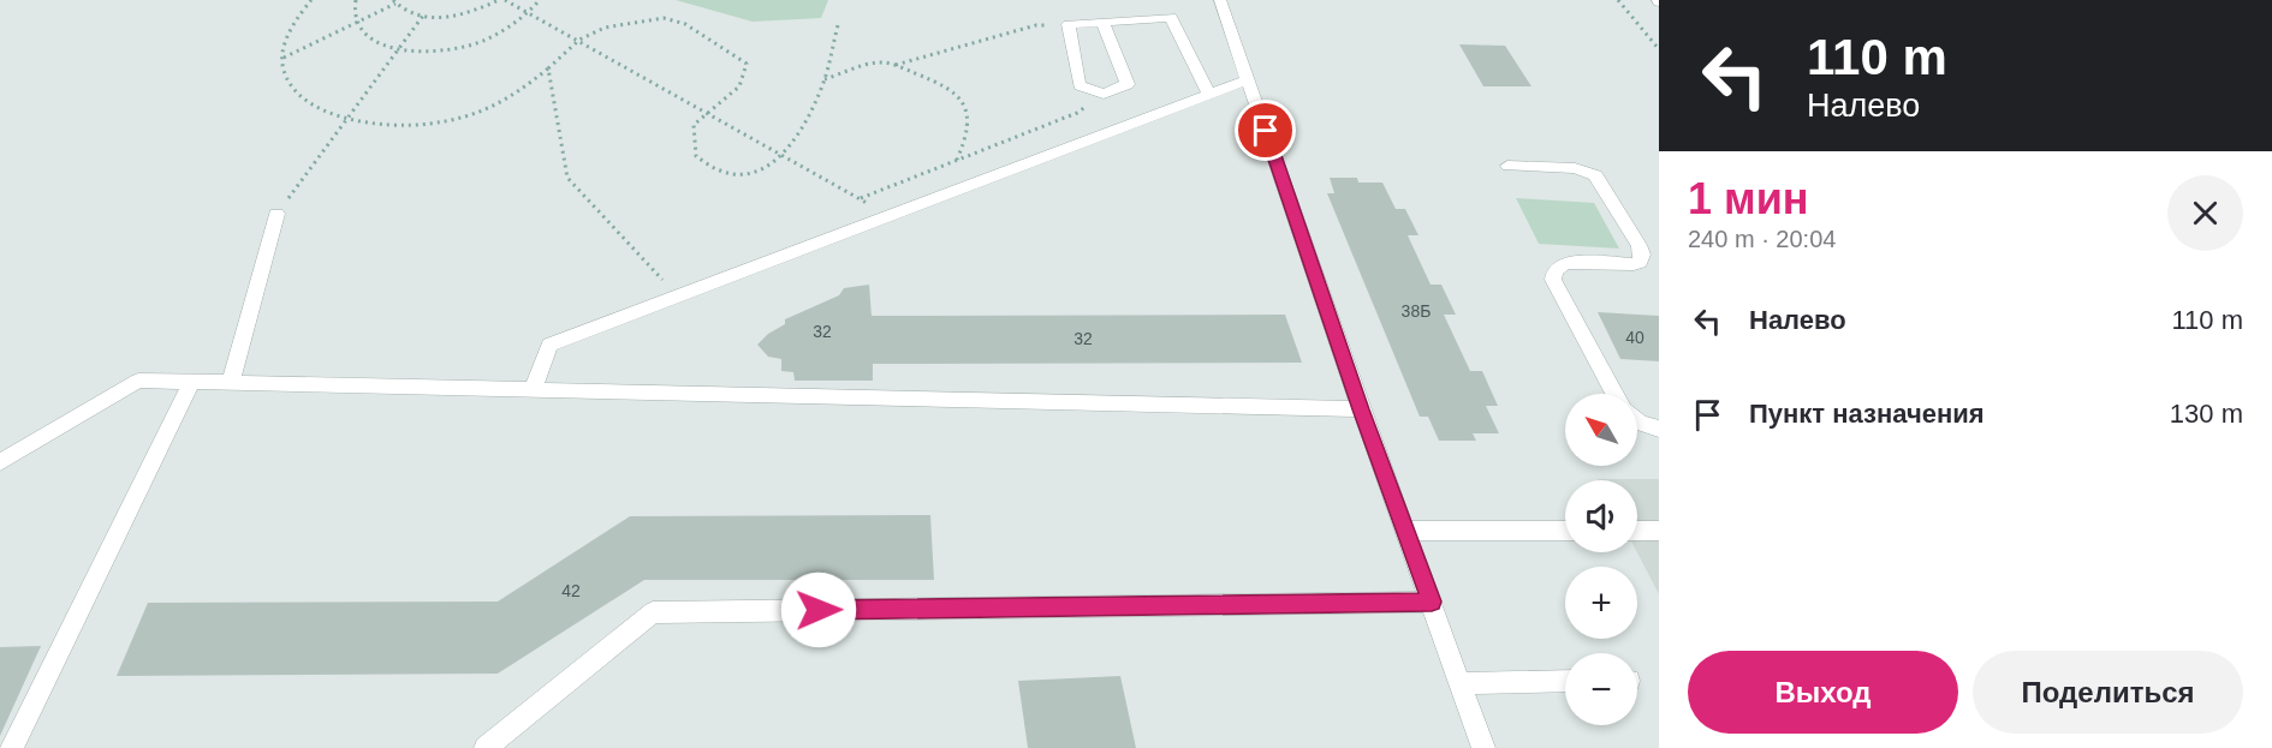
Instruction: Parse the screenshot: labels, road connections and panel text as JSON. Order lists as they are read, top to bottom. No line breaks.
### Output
{"house_numbers":["38Б","32","40","32","42"],"north":"top left","page":{"turn":["110 m","Налево"],"heading":["1 мин","240 m · 20:04"],"list":[{"name":"Налево","value":"110 m"},{"name":"Пункт назначения","value":"130 m"}],"map_buttons":["+","−"],"buttons":["Выход","Поделиться"]}}
